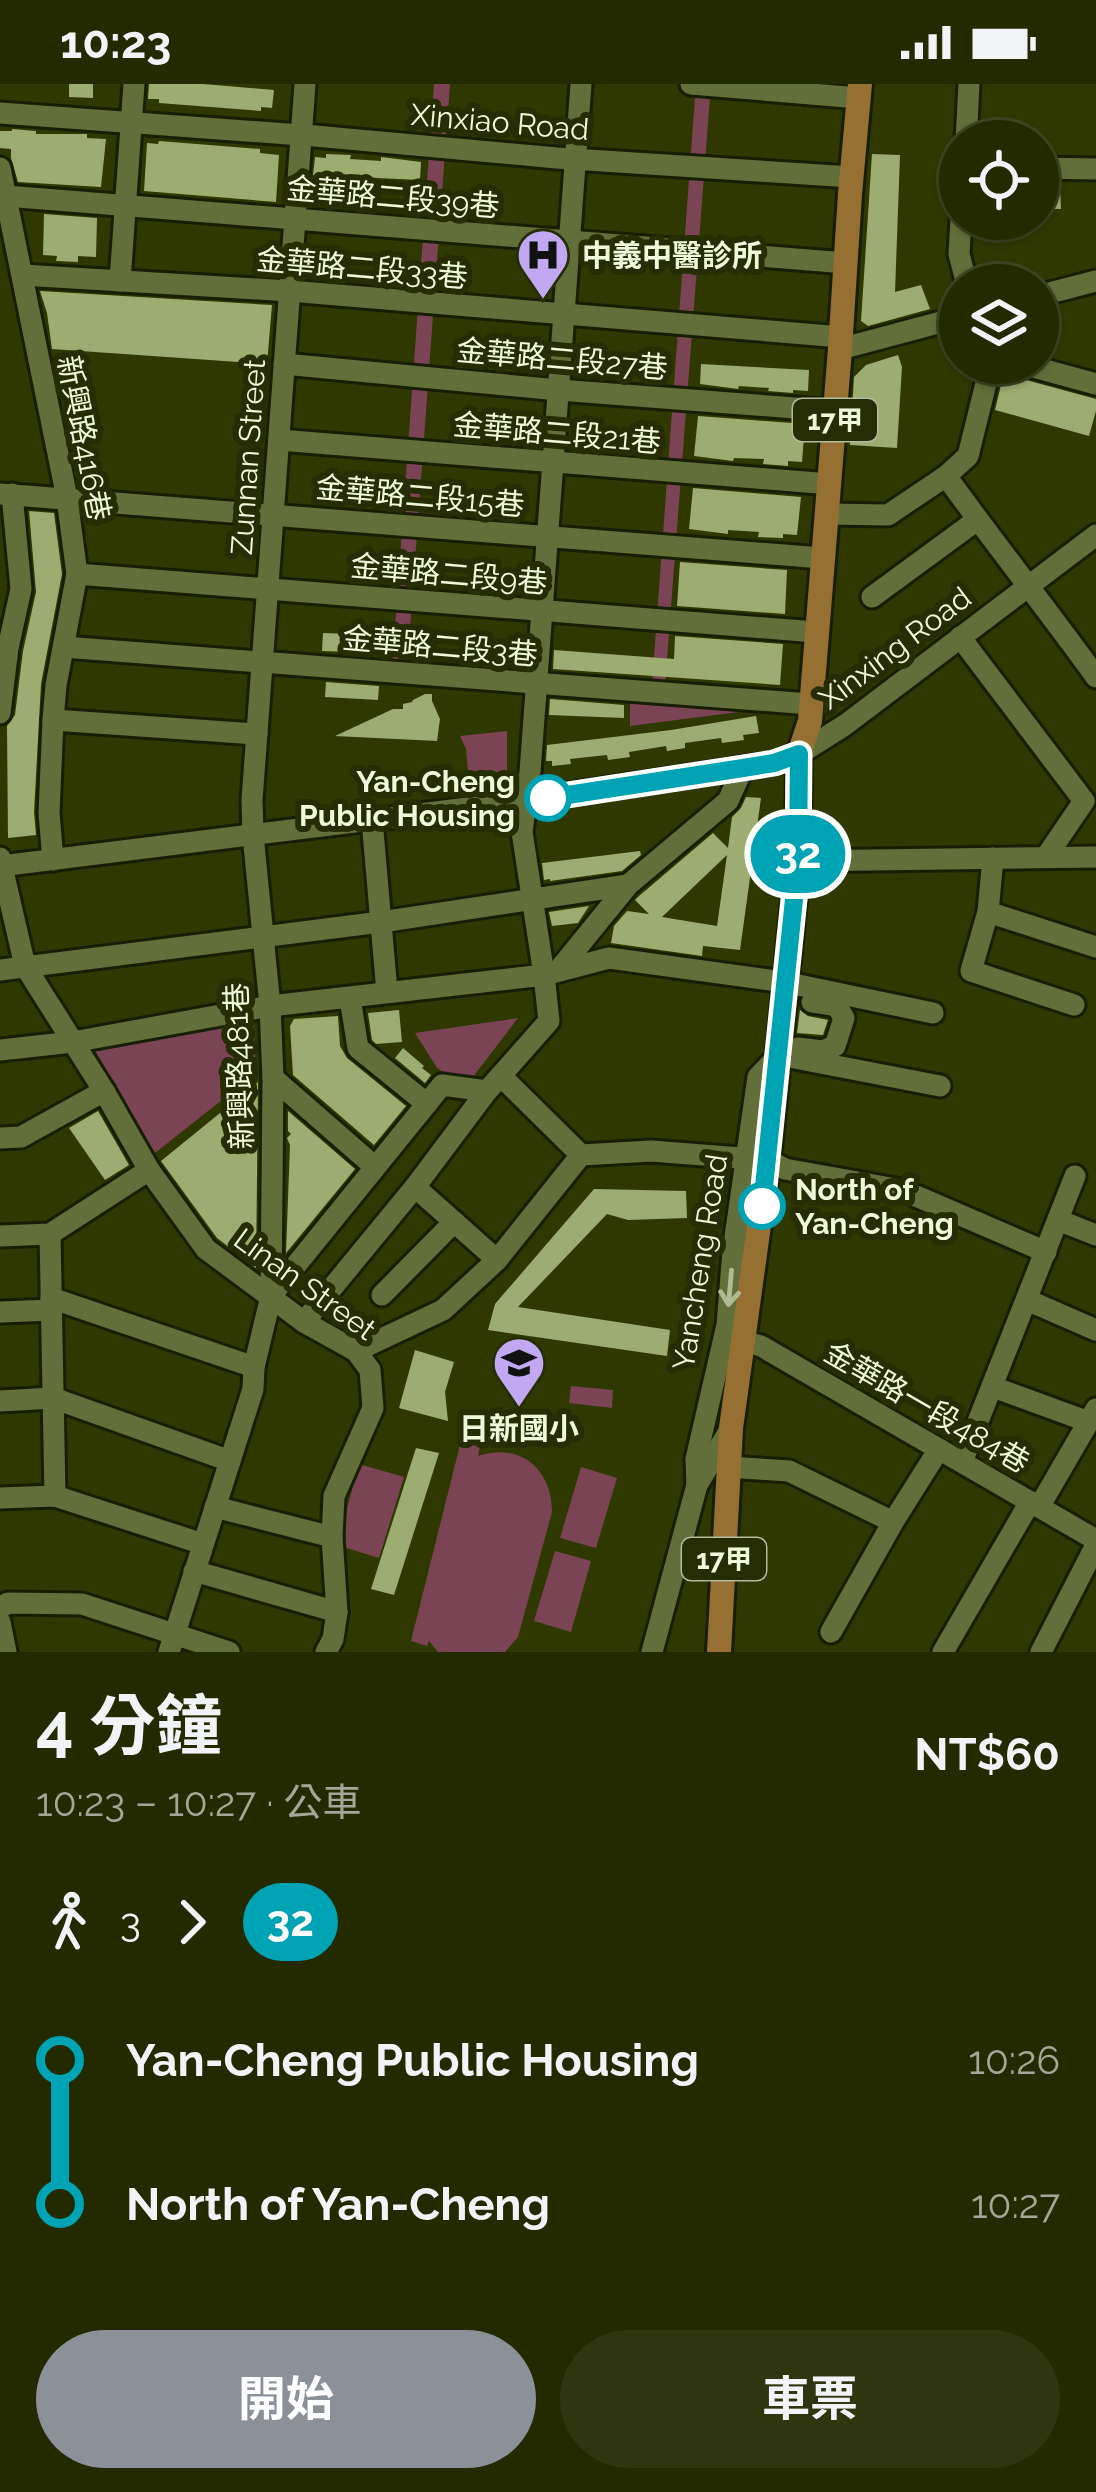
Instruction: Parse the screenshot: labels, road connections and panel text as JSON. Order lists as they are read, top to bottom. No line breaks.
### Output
{"streets":{"main road":["17甲"],"street":["Xinxiao Road","金華路二段39巷","金華路二段33巷","金華路二段27巷","金華路二段21巷","新興路416巷","Zunnan Street","金華路二段15巷","金華路二段9巷","金華路二段3巷","Xinxing Road","新興路481巷","Yancheng Road","Linan Street","金華路一段484巷"]},"crossings":[["Xinxiao Road","17甲"],["Xinxiao Road","Zunnan Street"],["金華路二段39巷","17甲"],["金華路二段39巷","新興路416巷"],["金華路二段39巷","Zunnan Street"],["金華路二段33巷","17甲"],["金華路二段33巷","新興路416巷"],["金華路二段33巷","Zunnan Street"],["金華路二段27巷","17甲"],["金華路二段27巷","Zunnan Street"],["17甲","金華路二段21巷"],["17甲","金華路二段15巷"],["17甲","金華路二段9巷"],["17甲","金華路二段3巷"],["17甲","Xinxing Road"],["17甲","Yancheng Road"],["17甲","金華路一段484巷"],["金華路二段21巷","Zunnan Street"],["新興路416巷","金華路二段15巷"],["新興路416巷","金華路二段9巷"],["新興路416巷","金華路二段3巷"],["新興路416巷","Xinxing Road"],["Zunnan Street","金華路二段15巷"],["Zunnan Street","金華路二段9巷"],["Zunnan Street","金華路二段3巷"],["Zunnan Street","Xinxing Road"],["Zunnan Street","新興路481巷"],["Xinxing Road","新興路481巷"],["Xinxing Road","Linan Street"],["新興路481巷","Linan Street"],["Yancheng Road","金華路一段484巷"]],"places":{"hospital":["中義中醫診所"],"other":["Yan-Cheng Public Housing","North of Yan-Cheng"],"school or university":["日新國小"]},"lines":["bus line 32"],"page":{"status":"10:23","on_map":"32","heading":["4 分鐘","10:23 – 10:27 · 公車","NT$60"],"legs":["3","32"],"list":[{"name":"Yan-Cheng Public Housing","value":"10:26"},{"name":"North of Yan-Cheng","value":"10:27"}],"buttons":["開始","車票"]}}
